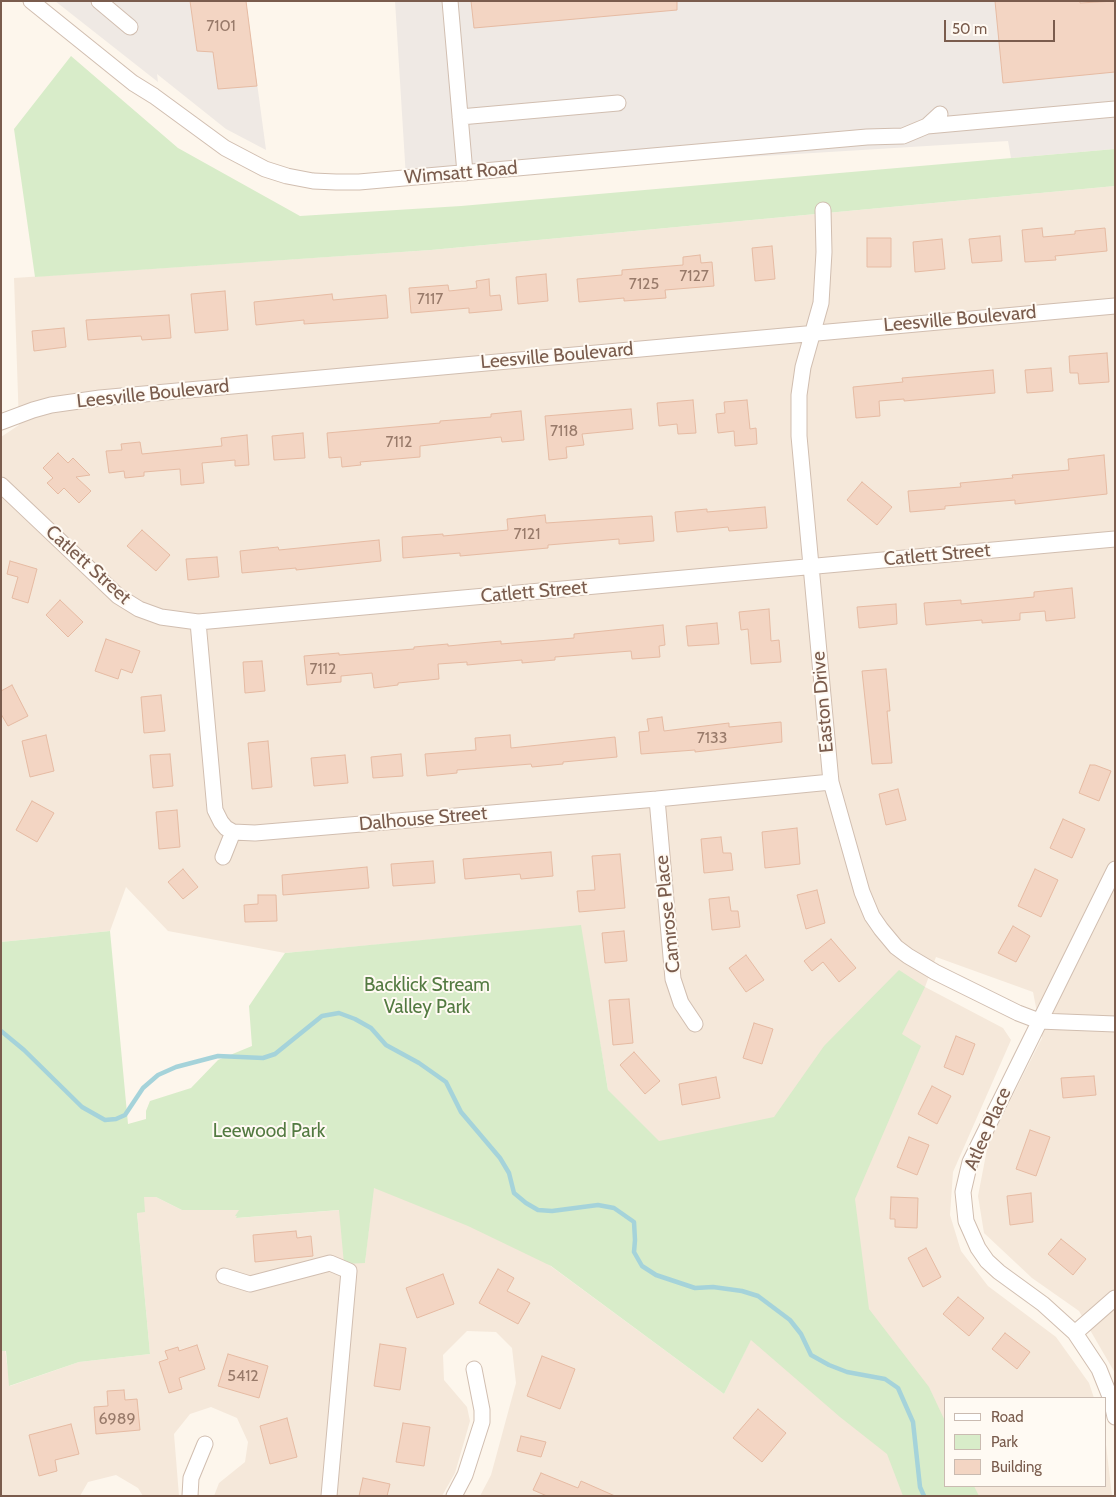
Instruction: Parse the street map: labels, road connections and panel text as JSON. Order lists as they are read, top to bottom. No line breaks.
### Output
{"streets":{"street":["Wimsatt Road","Leesville Boulevard","Catlett Street","Easton Drive","Dalhouse Street","Camrose Place","Atlee Place"]},"crossings":[["Leesville Boulevard","Easton Drive"],["Catlett Street","Easton Drive"],["Easton Drive","Dalhouse Street"],["Easton Drive","Atlee Place"],["Dalhouse Street","Camrose Place"]],"parks":["Backlick Stream Valley Park","Leewood Park"],"house_numbers":["7101","7127","7125","7117","7118","7112","7121","7112","7133","5412","6989"],"legend":["Road","Park","Building"],"scale_bar":"50 m"}
